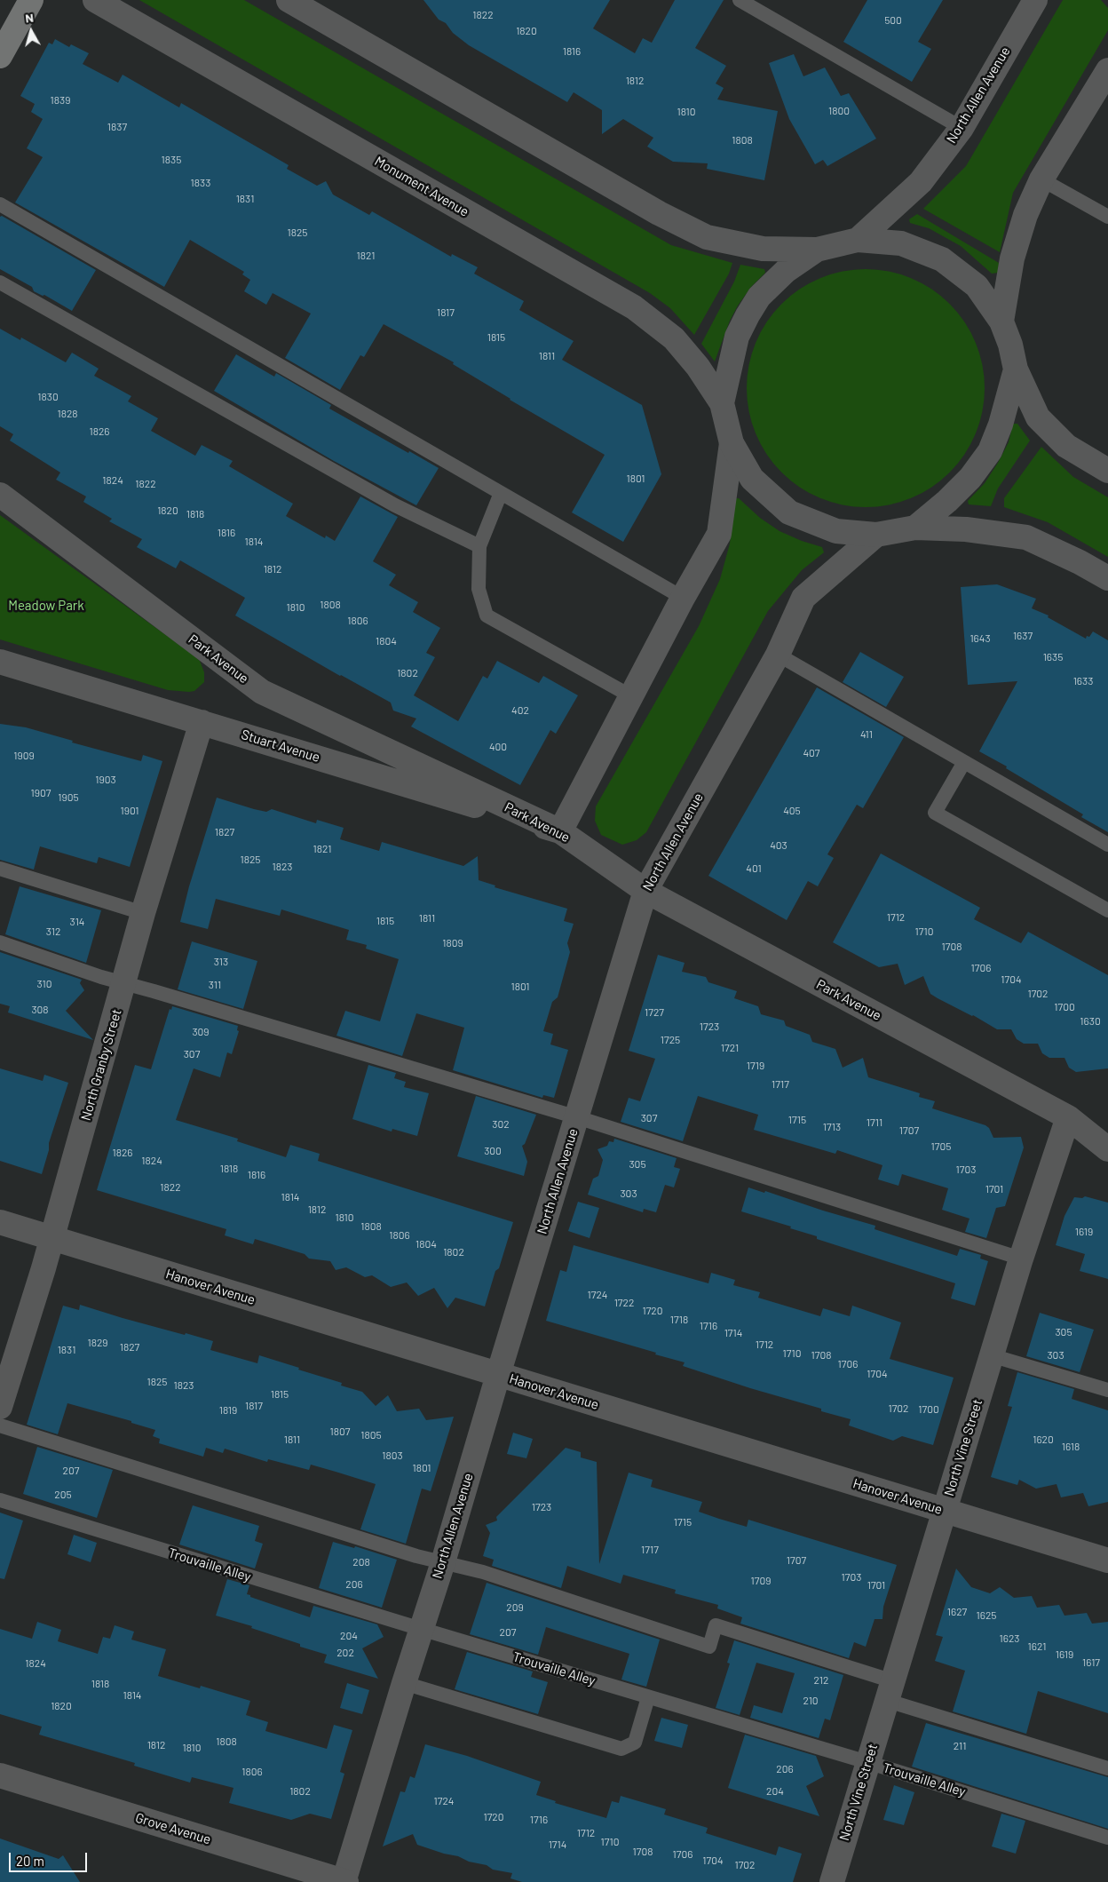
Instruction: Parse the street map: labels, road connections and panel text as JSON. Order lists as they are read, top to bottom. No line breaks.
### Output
{"streets":{"street":["North Allen Avenue","Monument Avenue","Park Avenue","Stuart Avenue","North Granby Street","Hanover Avenue","North Vine Street","Grove Avenue"],"lane":["Trouvaille Alley"]},"crossings":[["North Allen Avenue","Park Avenue"],["North Allen Avenue","Hanover Avenue"],["North Allen Avenue","Trouvaille Alley"],["North Allen Avenue","Grove Avenue"],["Park Avenue","Stuart Avenue"],["Park Avenue","North Vine Street"],["Stuart Avenue","North Granby Street"],["North Granby Street","Hanover Avenue"],["Hanover Avenue","North Vine Street"],["North Vine Street","Trouvaille Alley"]],"parks":["Meadow Park"],"house_numbers":["1822","500","1820","1816","1812","1839","1800","1810","1837","1808","1835","1833","1831","1825","1821","1817","1815","1811","1830","1828","1826","1801","1824","1822","1820","1818","1816","1814","1812","1808","1810","1806","1637","1643","1804","1635","1802","1633","402","411","400","407","1909","1903","1907","1905","1901","405","1827","403","1821","1825","1823","401","1712","1811","1815","314","312","1710","1809","1708","313","1706","1704","310","311","1801","1702","1700","308","1727","1630","1723","309","1725","1721","307","1719","1717","307","1715","1711","302","1713","1707","1705","300","1826","1824","305","1818","1703","1816","1822","1701","303","1814","1812","1810","1808","1619","1806","1804","1802","1724","1722","1720","1718","1716","305","1714","1829","1712","1827","1831","1710","1708","303","1706","1704","1825","1823","1815","1817","1702","1700","1819","1807","1805","1811","1620","1618","1803","1801","207","205","1723","1715","1717","1707","208","1703","1709","206","1701","209","1627","1625","207","204","1623","1621","202","1619","1617","1824","212","1818","1814","210","1820","1808","1812","211","1810","206","1806","1802","204","1724","1720","1716","1712","1710","1714","1708","1706","1704","1702"],"scale_bar":"20 m","north":"top"}
